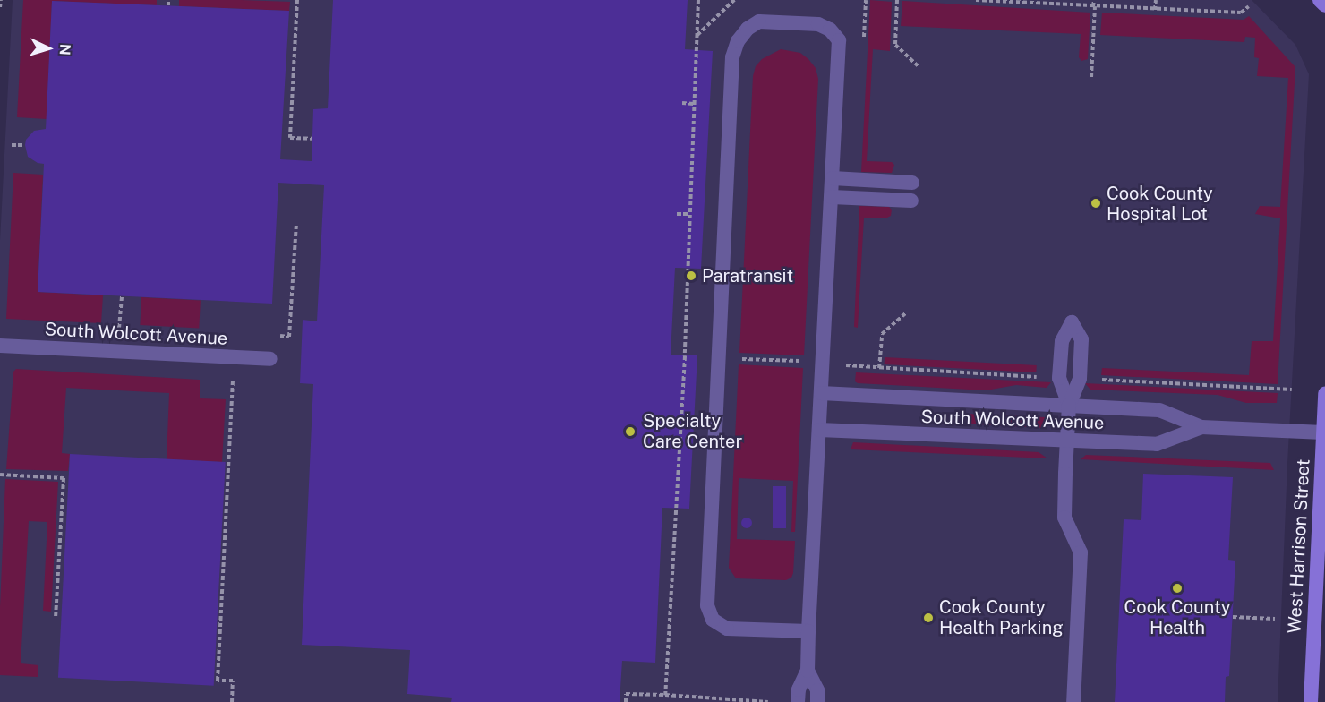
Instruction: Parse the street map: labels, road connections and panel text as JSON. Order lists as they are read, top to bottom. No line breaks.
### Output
{"streets":{"main road":["West Harrison Street"],"lane":["South Wolcott Avenue"]},"crossings":[["South Wolcott Avenue","West Harrison Street"]],"places":["Cook County Hospital Lot","Paratransit","Specialty Care Center","Cook County Health","Cook County Health Parking"],"north":"right"}
